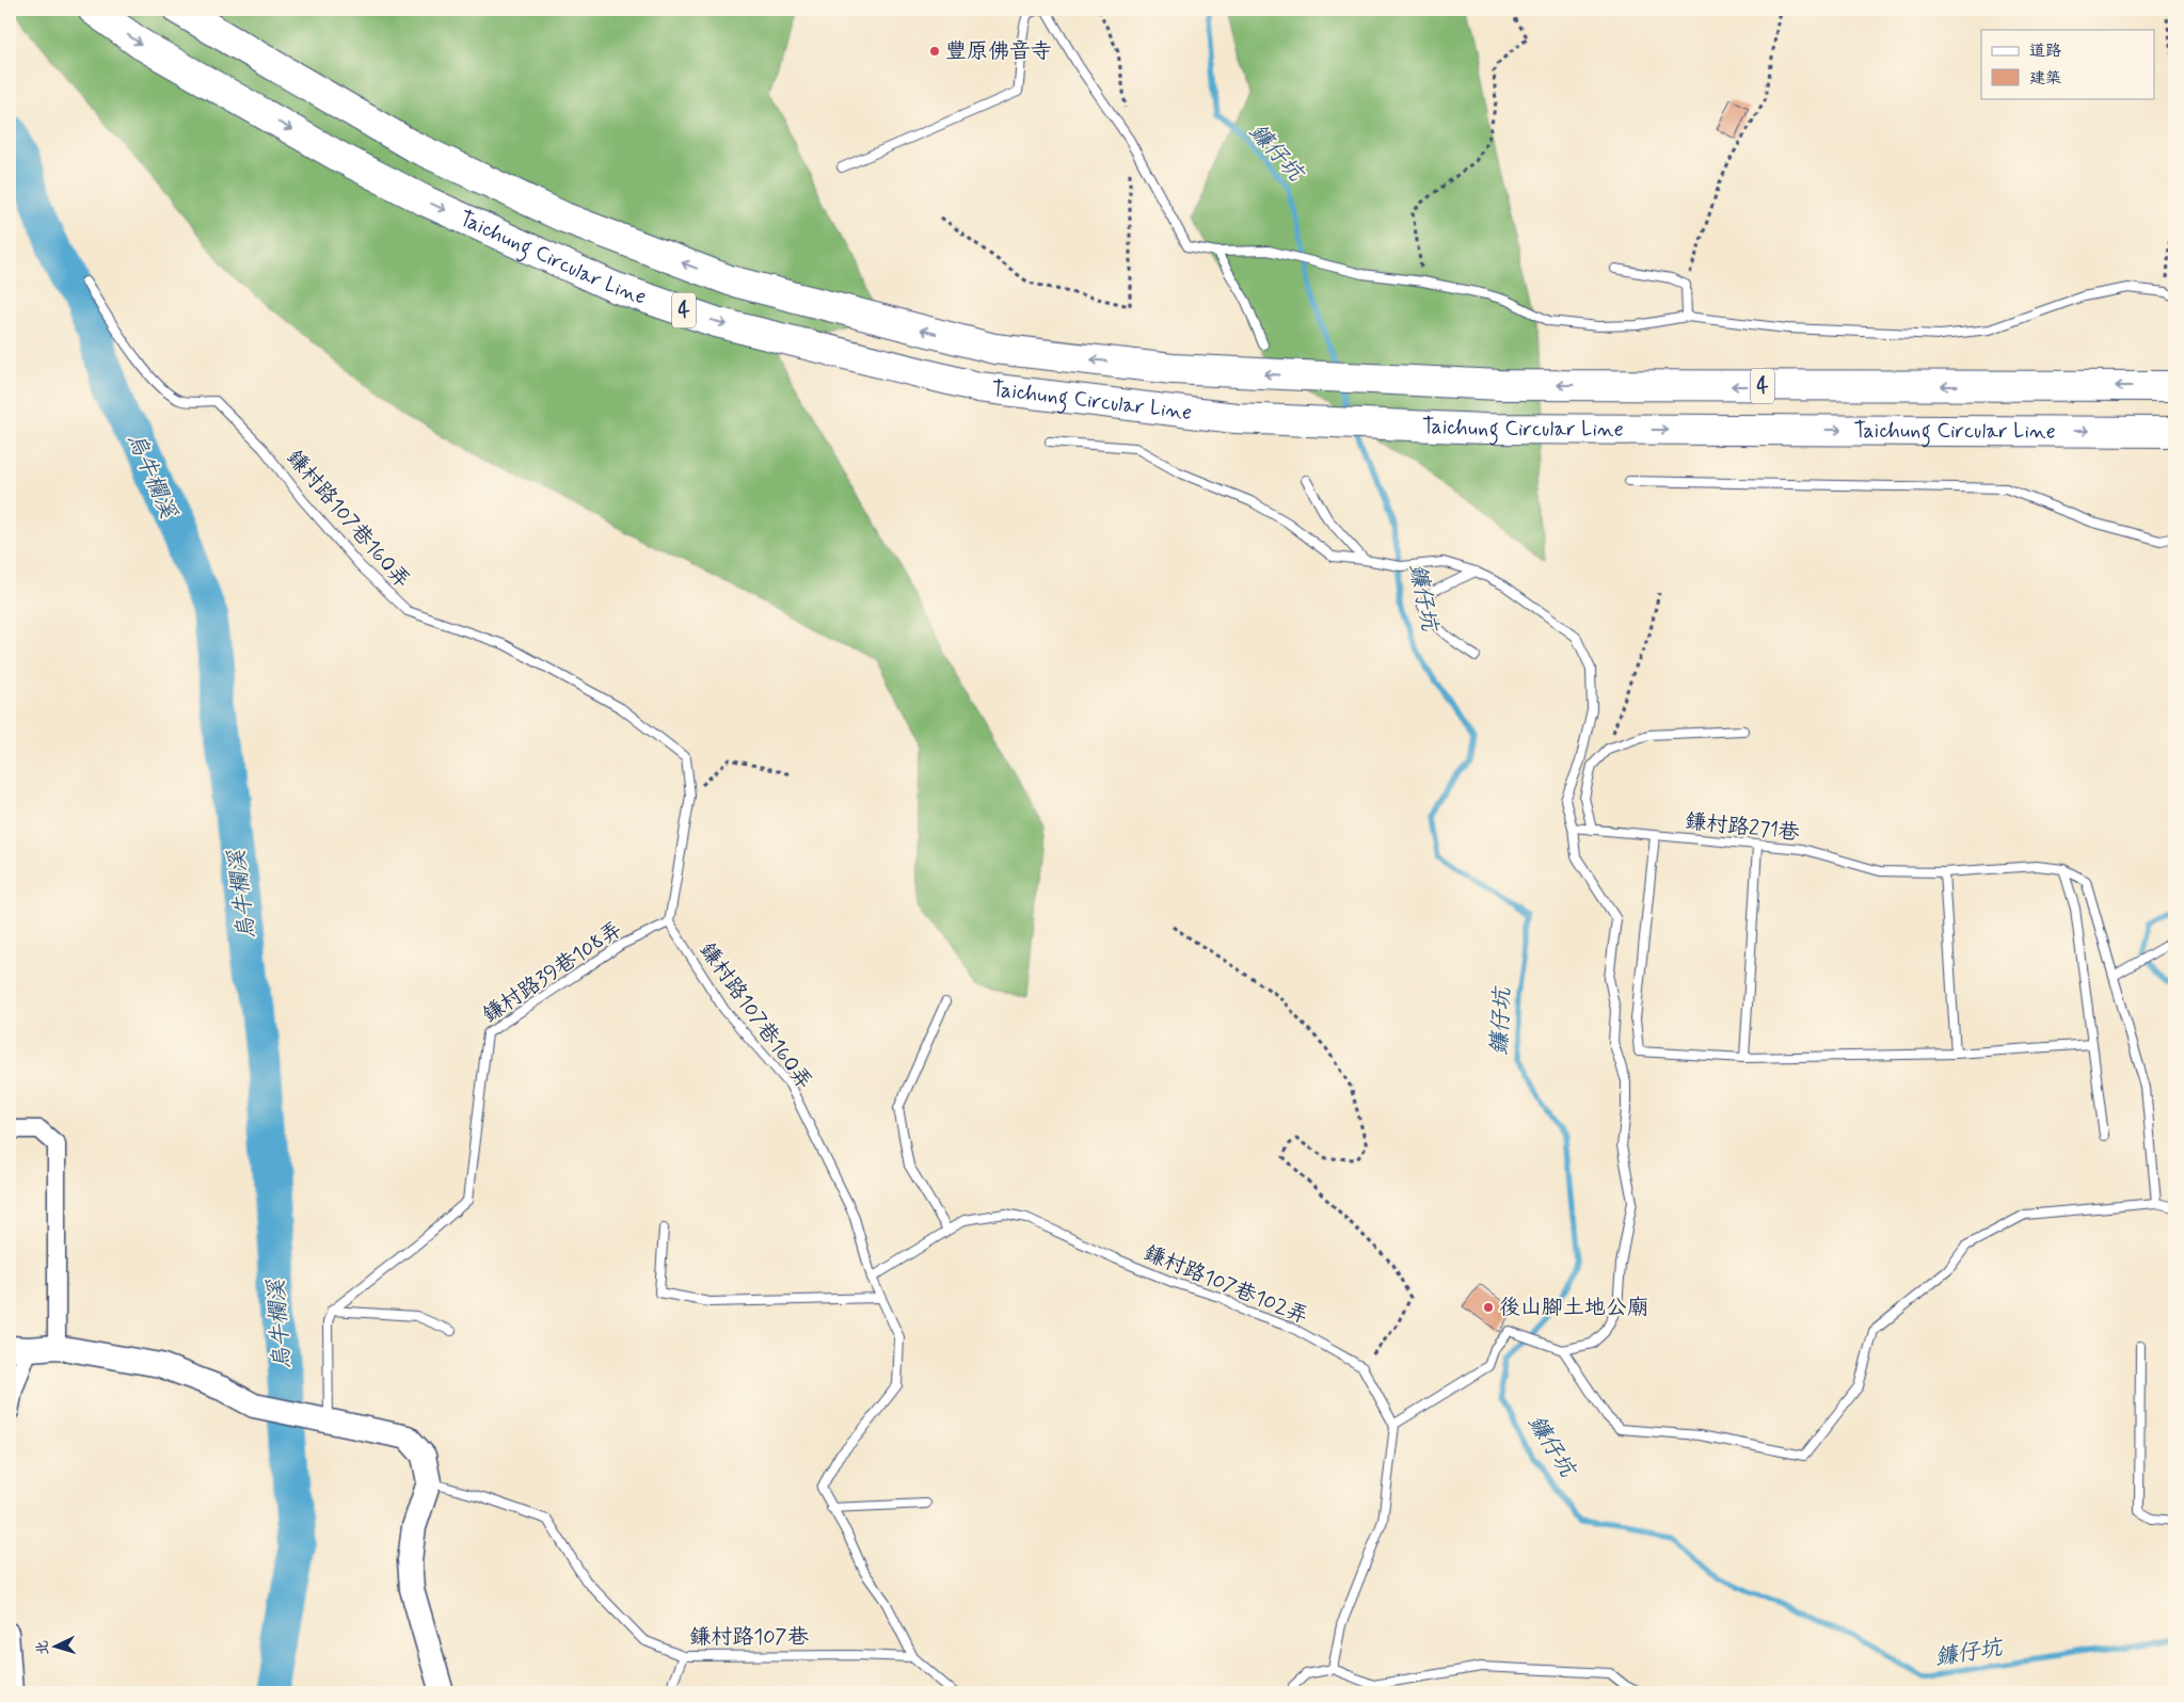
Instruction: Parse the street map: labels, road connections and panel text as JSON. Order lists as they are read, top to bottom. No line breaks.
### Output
{"streets":{"highway":["Taichung Circular Line","4"],"lane":["鎌村路107巷160弄","鎌村路271巷","鎌村路39巷108弄","鎌村路107巷102弄","鎌村路107巷"]},"crossings":[["鎌村路107巷160弄","鎌村路39巷108弄"],["鎌村路107巷160弄","鎌村路107巷102弄"]],"water":["鐮仔坑","烏牛欄溪"],"places":["豐原佛音寺","後山腳土地公廟"],"legend":["道路","建築"],"north":"left"}
